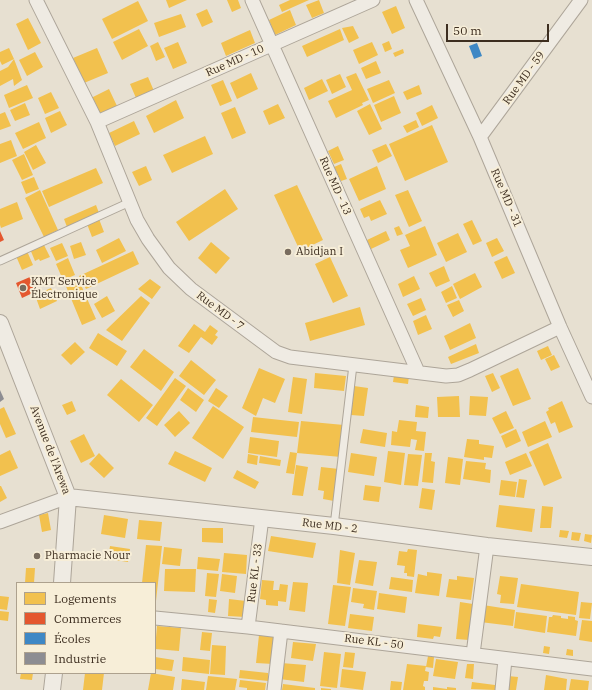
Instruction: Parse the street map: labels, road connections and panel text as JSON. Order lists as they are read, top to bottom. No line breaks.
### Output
{"streets":{"street":["Rue MD - 10","Rue MD - 59","Rue MD - 13","Rue MD - 31","Rue MD - 7","Avenue de l'Arewa","Rue MD - 2","Rue KL - 33","Rue KL - 50"]},"crossings":[["Rue MD - 10","Rue MD - 13"],["Rue MD - 10","Rue MD - 7"],["Rue MD - 59","Rue MD - 31"],["Rue MD - 13","Rue MD - 7"],["Rue MD - 31","Rue MD - 7"],["Avenue de l'Arewa","Rue MD - 2"],["Rue MD - 2","Rue KL - 33"],["Rue KL - 33","Rue KL - 50"]],"places":["Abidjan I","KMT Service Électronique","Pharmacie Nour"],"legend":["Logements","Commerces","Écoles","Industrie"],"scale_bar":"50 m"}
